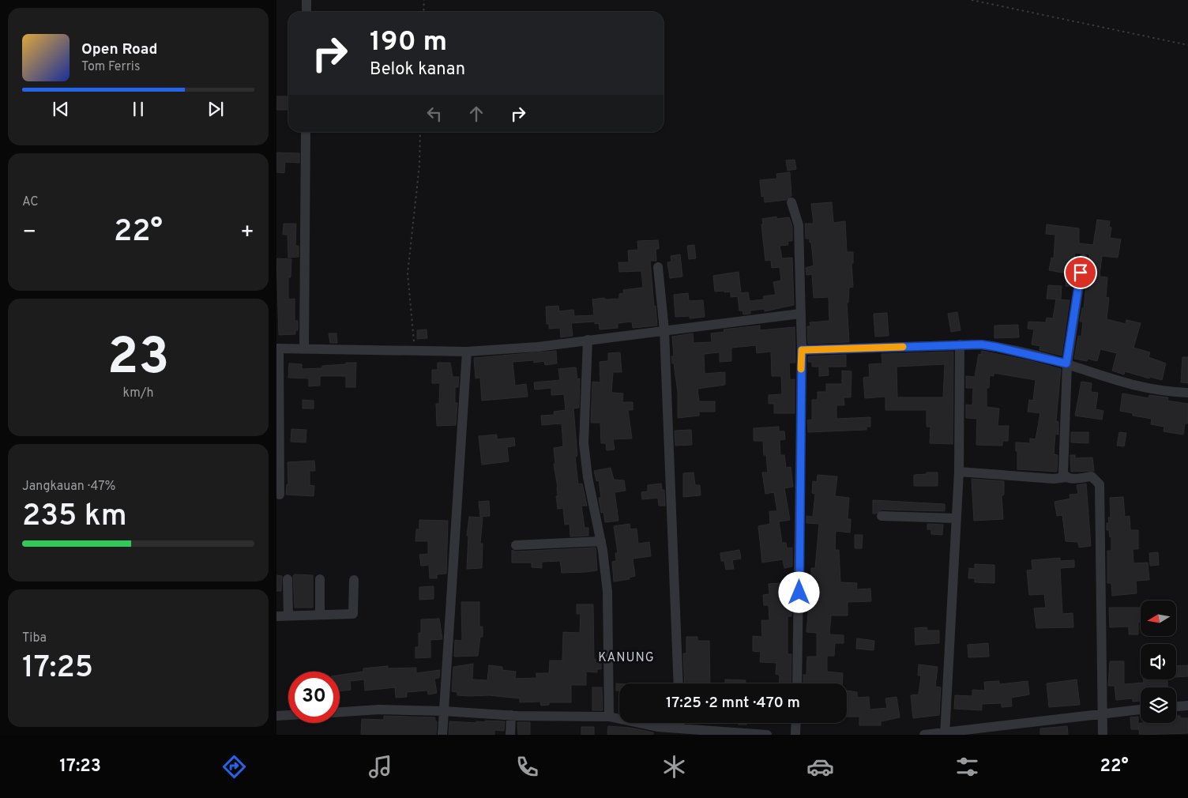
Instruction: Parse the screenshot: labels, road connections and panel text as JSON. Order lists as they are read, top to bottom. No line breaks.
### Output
{"districts":["KANUNG"],"north":"left","page":{"turn":["190 m","Belok kanan"],"song":["Open Road","Tom Ferris"],"tile":["AC",["23","km/h"],["Jangkauan · 47%","235 km"],["Tiba","17:25"]],"heat":["−","22°","+"],"limit":"30","trip":"17:25 · 2 mnt · 470 m","tabs":["17:23","22°"]}}
